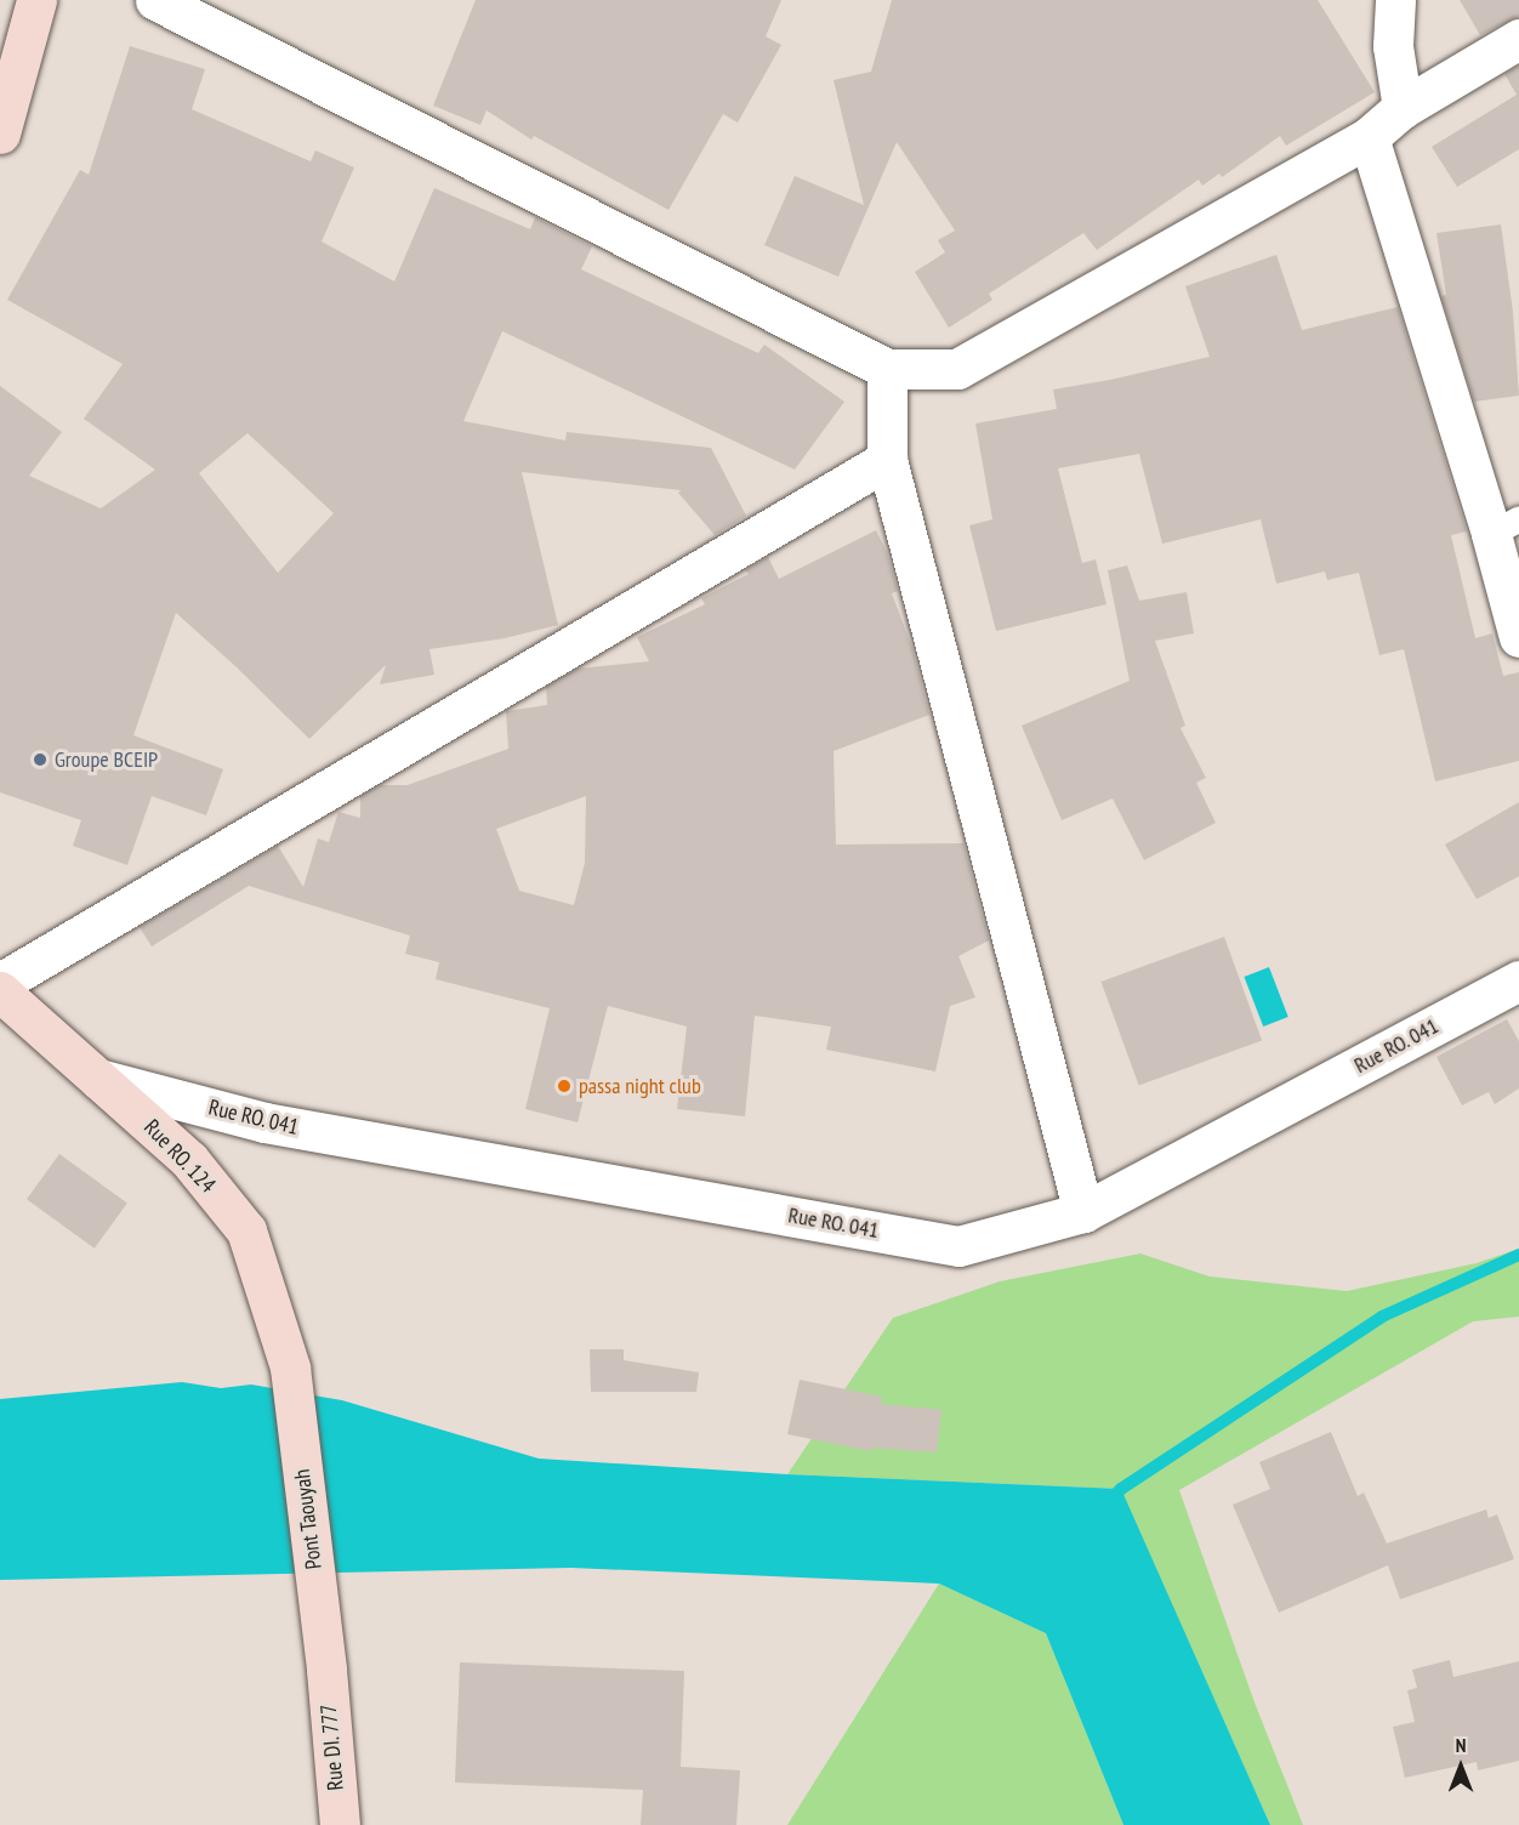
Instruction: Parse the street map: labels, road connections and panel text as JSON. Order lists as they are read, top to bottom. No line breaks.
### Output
{"streets":{"street":["Rue RO. 041","Rue RO. 124","Pont Taouyah","Rue DI. 777"]},"crossings":[["Rue RO. 041","Rue RO. 124"],["Rue RO. 124","Pont Taouyah"],["Pont Taouyah","Rue DI. 777"]],"places":["Groupe BCEIP","passa night club"],"north":"top"}
